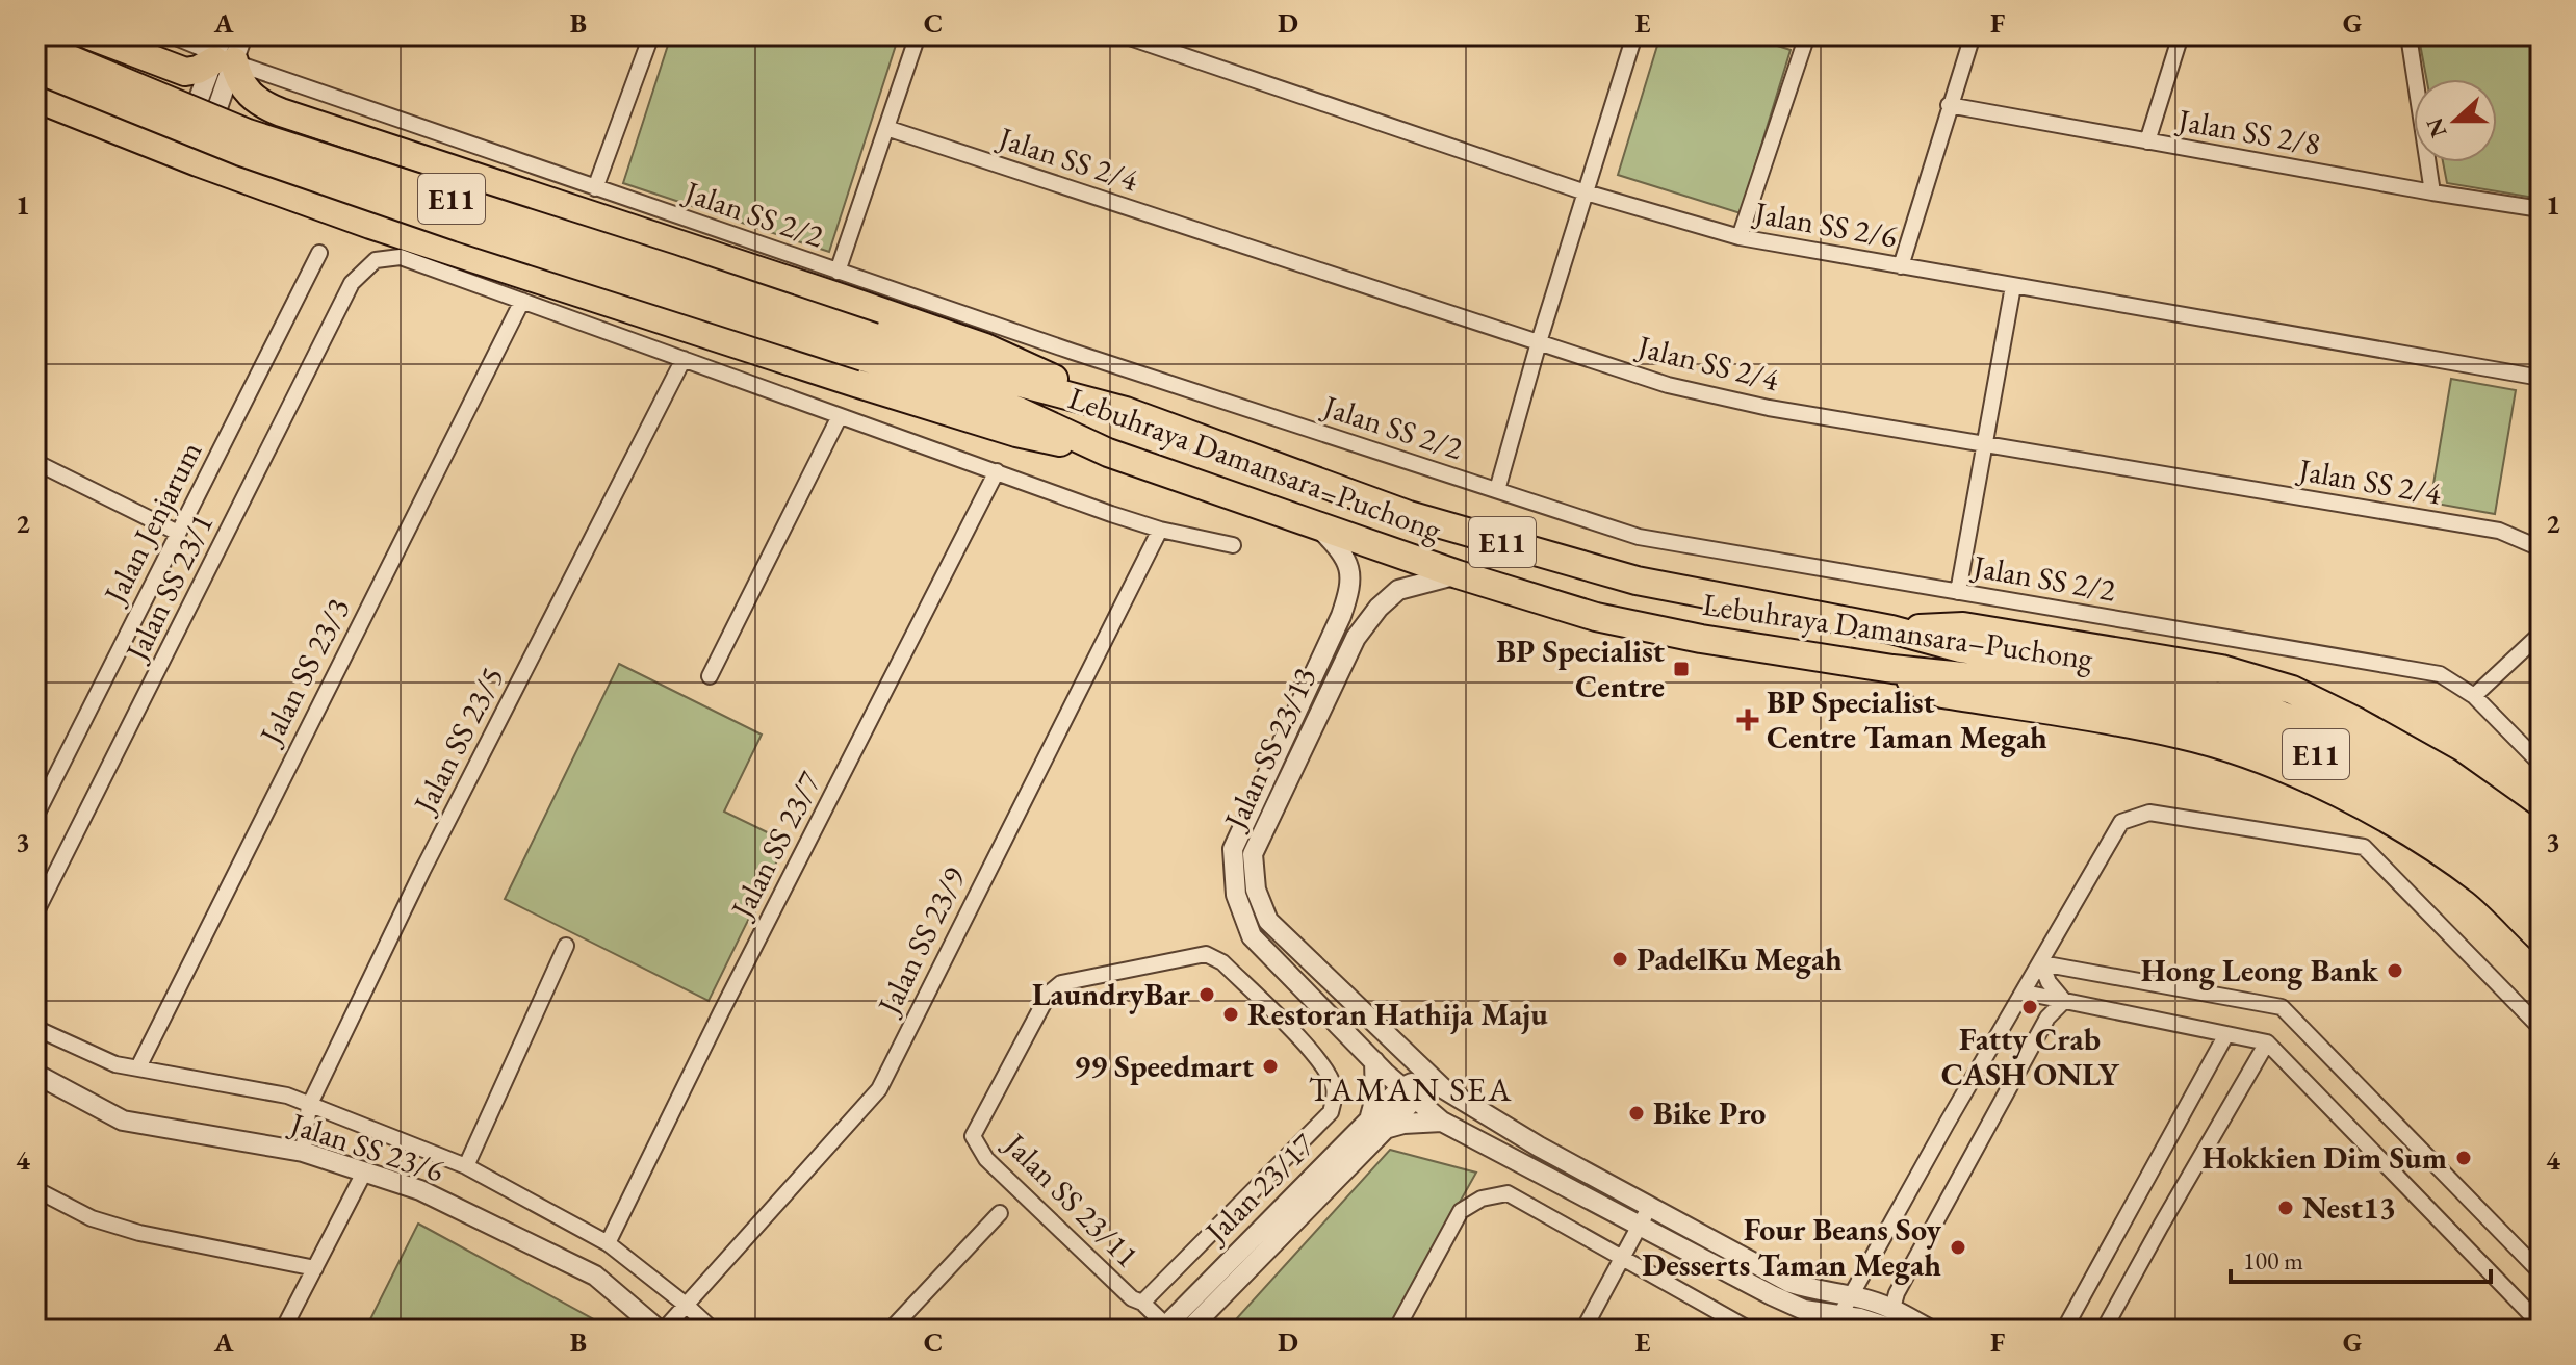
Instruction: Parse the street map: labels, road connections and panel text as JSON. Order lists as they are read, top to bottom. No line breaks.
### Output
{"streets":{"highway":["E11","Lebuhraya Damansara–Puchong"],"street":["Jalan SS 2/8","Jalan SS 2/4","Jalan SS 2/2","Jalan SS 2/6","Jalan Jenjarum","Jalan SS 23/1","Jalan SS 23/3","Jalan SS 23/5","Jalan SS 23/13","Jalan SS 23/7","Jalan SS 23/9","Jalan SS 23/6","Jalan 23/17","Jalan SS 23/11"]},"crossings":[["Lebuhraya Damansara–Puchong","Jalan SS 23/13"],["Jalan SS 23/1","Jalan SS 23/3"],["Jalan SS 23/5","Jalan SS 23/6"],["Jalan SS 23/13","Jalan 23/17"],["Jalan SS 23/9","Jalan SS 23/6"],["Jalan 23/17","Jalan SS 23/11"]],"districts":["TAMAN SEA"],"places":{"transit":["BP Specialist Centre"],"health":["BP Specialist Centre Taman Megah"],"other":["PadelKu Megah","Hong Leong Bank","LaundryBar","Fatty Crab CASH ONLY","Restoran Hathija Maju","99 Speedmart","Bike Pro","Hokkien Dim Sum","Nest13","Four Beans Soy Desserts Taman Megah"]},"scale_bar":"100 m","north":"left","grid":{"columns":["A","B","C","D","E","F","G"],"rows":["1","2","3","4"]}}
